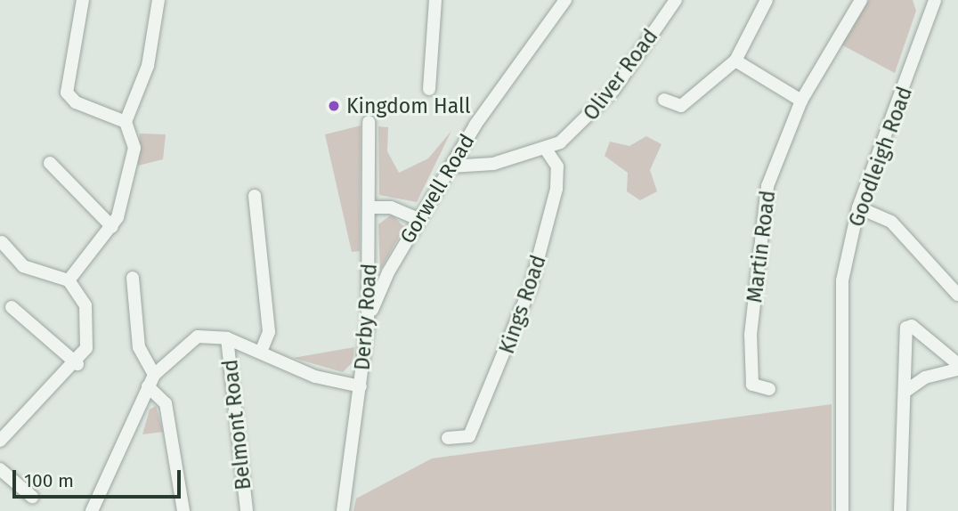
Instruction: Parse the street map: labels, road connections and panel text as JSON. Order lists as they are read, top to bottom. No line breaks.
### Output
{"streets":{"street":["Oliver Road","Goodleigh Road","Gorwell Road","Martin Road","Kings Road","Derby Road","Belmont Road"]},"crossings":[["Oliver Road","Gorwell Road"],["Oliver Road","Kings Road"],["Gorwell Road","Derby Road"]],"places":["Kingdom Hall"],"scale_bar":"100 m"}
